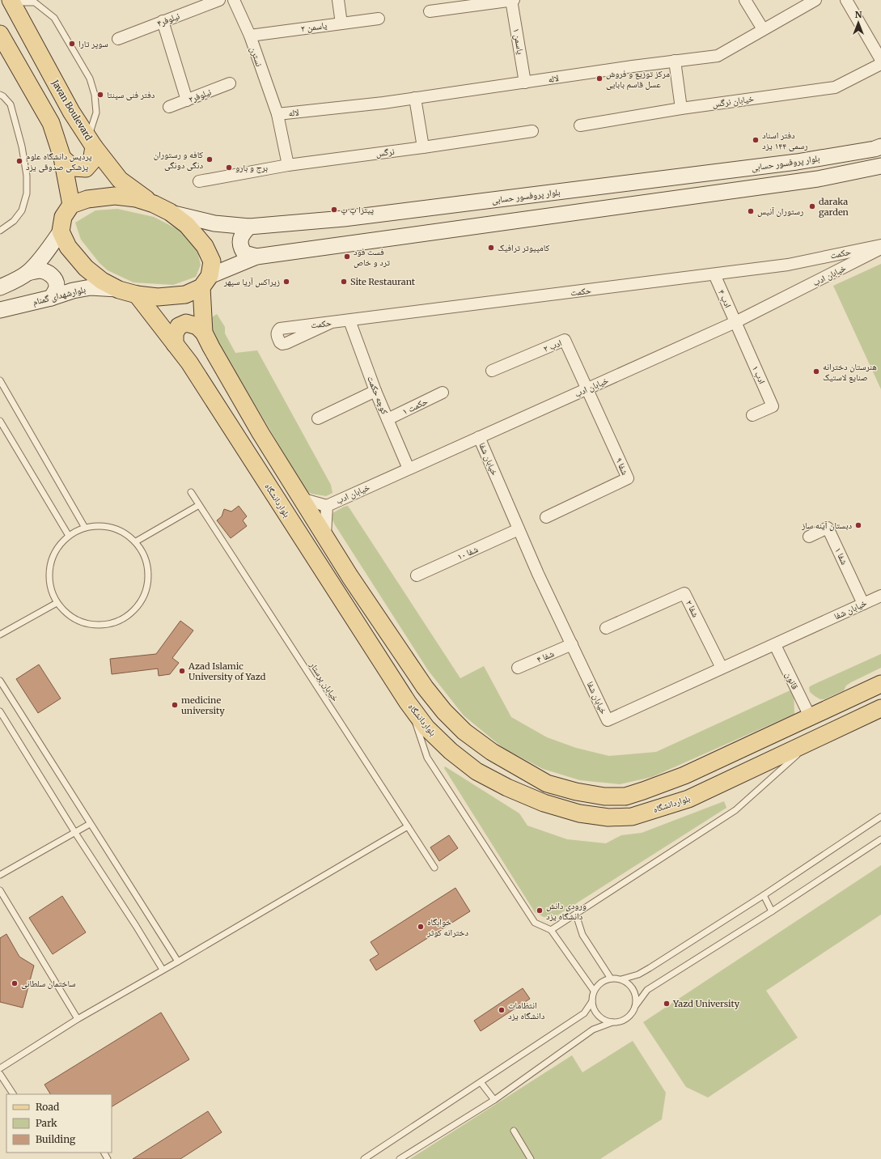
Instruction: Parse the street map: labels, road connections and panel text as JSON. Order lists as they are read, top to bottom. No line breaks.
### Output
{"streets":{"main road":["Javan Boulevard","بلوار پروفسور حسابی","بلوارشهدای گمنام","بلواردانشگاه"],"street":["نیلوفر۴","یاسمن ۲","یاسمن ۱","نسترن","لاله","نیلوفر۲","خیابان نرگس","نرگس","حکمت","خیابان ادب","ادب ۴","ادب ۲","ادب ۱","کوچه حکمت","حکمت ۱","خیابان شفا","شفا ۹","شفا ۱۰","شفا ۱","شفا ۲","شفا ۴","قانون"],"lane":["خیابان پرستار"]},"crossings":[["یاسمن ۲","نسترن"],["یاسمن ۱","لاله"],["نسترن","لاله"],["حکمت","ادب ۴"],["حکمت","کوچه حکمت"],["خیابان ادب","ادب ۴"],["خیابان ادب","ادب ۲"],["خیابان ادب","ادب ۱"],["خیابان ادب","کوچه حکمت"],["خیابان ادب","خیابان شفا"],["خیابان ادب","شفا ۹"],["ادب ۴","ادب ۱"],["ادب ۲","شفا ۹"],["کوچه حکمت","حکمت ۱"],["خیابان شفا","شفا ۱۰"],["خیابان شفا","شفا ۱"],["خیابان شفا","شفا ۲"],["خیابان شفا","شفا ۴"],["خیابان شفا","قانون"]],"places":["سوپر تارا","مرکز توزیع و فروش عسل قاسم بابایی","دفتر فنی سپنتا","دفتر اسناد رسمی ۱۴۴ یزد","کافه و رستوران دنگی دونگی","پردیس دانشگاه علوم پزشکی صدوقی یزد","برج و بارو","daraka garden","پیتزا پ پ","رستوران آنیس","کامپیوتر ترافیک","فست فود ترد و خاص","زیراکس آریا سپهر","Site Restaurant","هنرستان دخترانه صنایع لاستیک","دبستان آینه ساز","Azad Islamic University of Yazd","medicine university","ورودی دانش دانشگاه یزد","خوابگاه دخترانه کوثر","ساختمان سلطانی","Yazd University","انتظامات دانشگاه یزد"],"legend":["Road","Park","Building"],"north":"top"}
